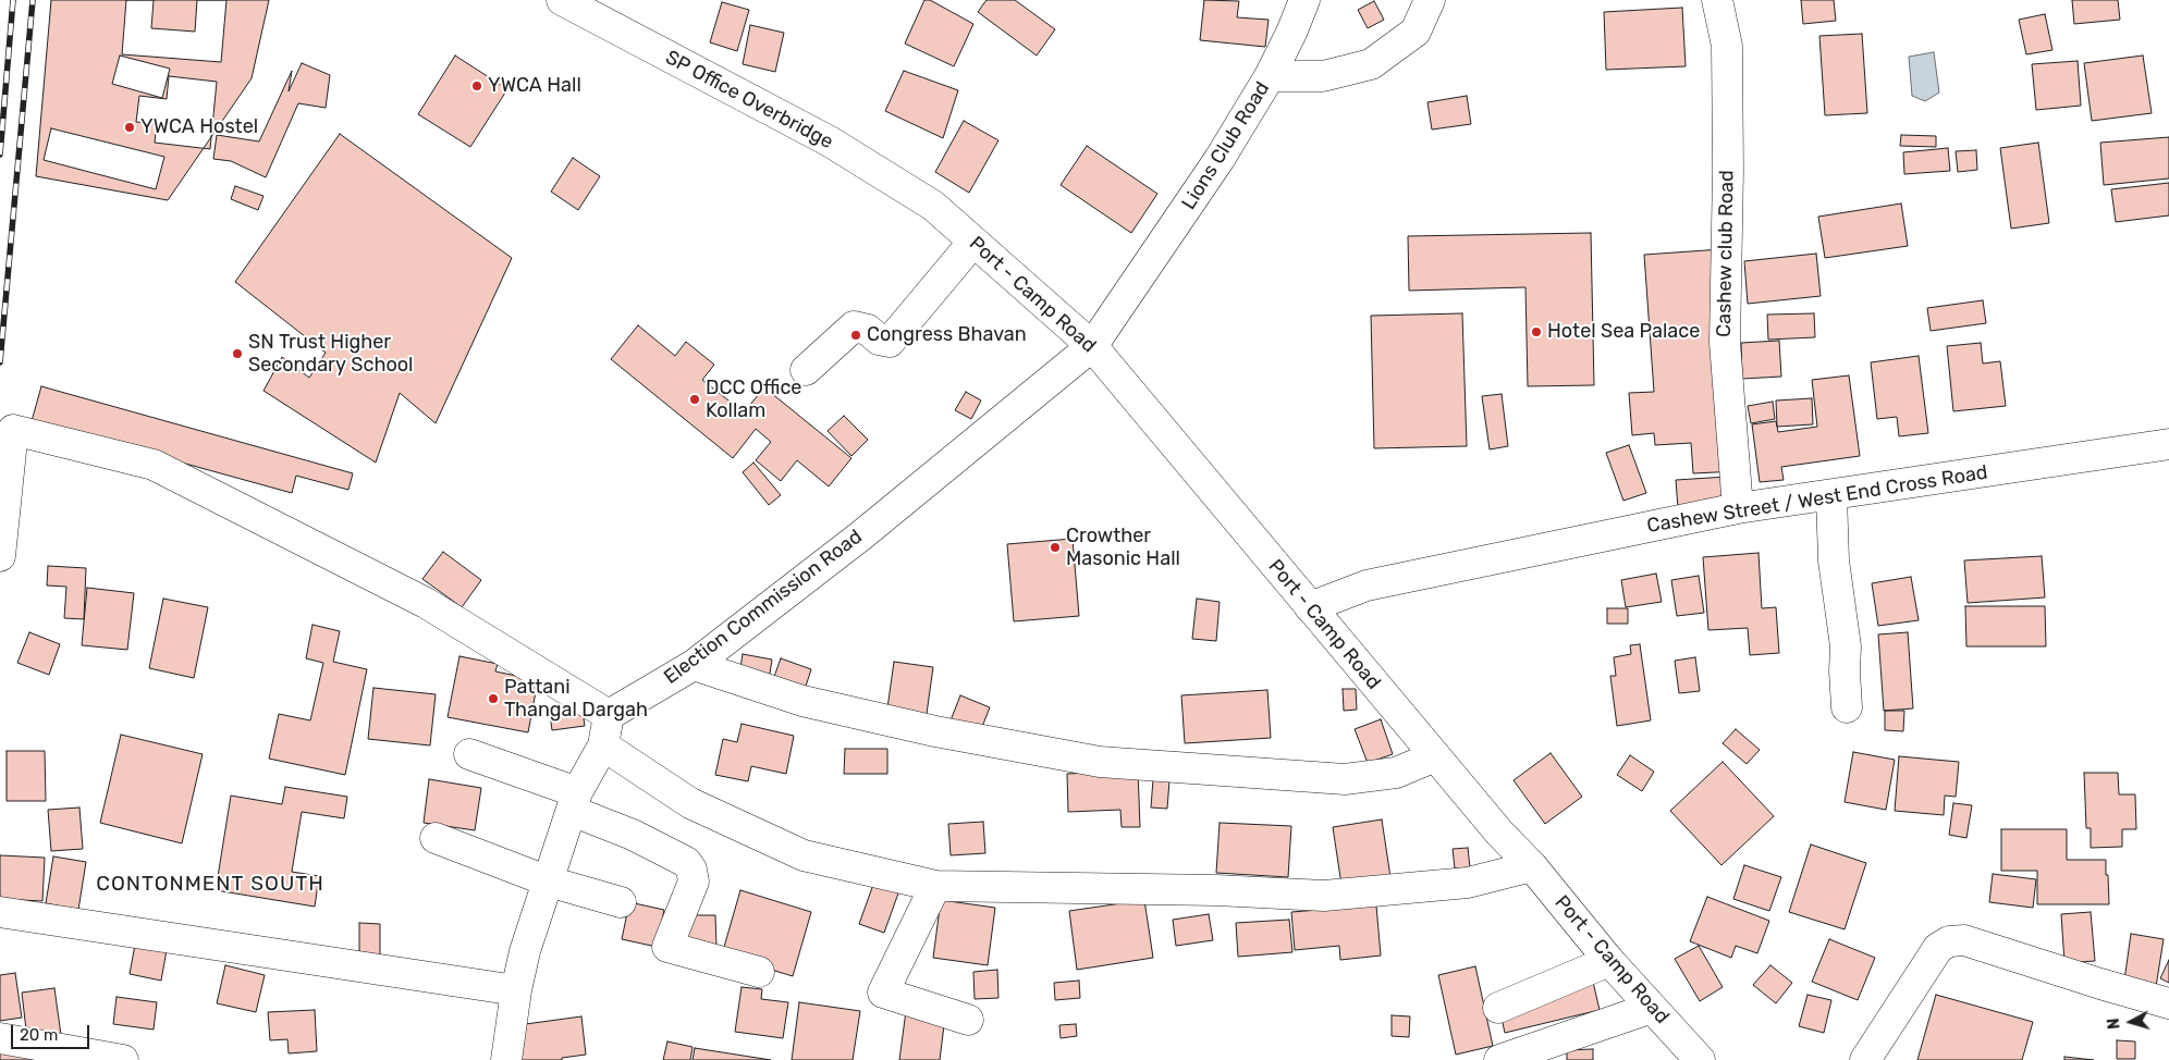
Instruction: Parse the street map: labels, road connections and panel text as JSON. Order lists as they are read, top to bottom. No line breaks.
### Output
{"streets":{"street":["SP Office Overbridge","Lions Club Road","Cashew club Road","Port - Camp Road","Cashew Street / West End Cross Road","Election Commission Road"]},"crossings":[["SP Office Overbridge","Port - Camp Road"],["Lions Club Road","Port - Camp Road"],["Lions Club Road","Election Commission Road"],["Cashew club Road","Cashew Street / West End Cross Road"],["Port - Camp Road","Cashew Street / West End Cross Road"],["Port - Camp Road","Election Commission Road"]],"districts":["CONTONMENT SOUTH"],"places":["YWCA Hall","YWCA Hostel","Hotel Sea Palace","Congress Bhavan","SN Trust Higher Secondary School","DCC Office Kollam","Crowther Masonic Hall","Pattani Thangal Dargah"],"scale_bar":"20 m","north":"left"}
